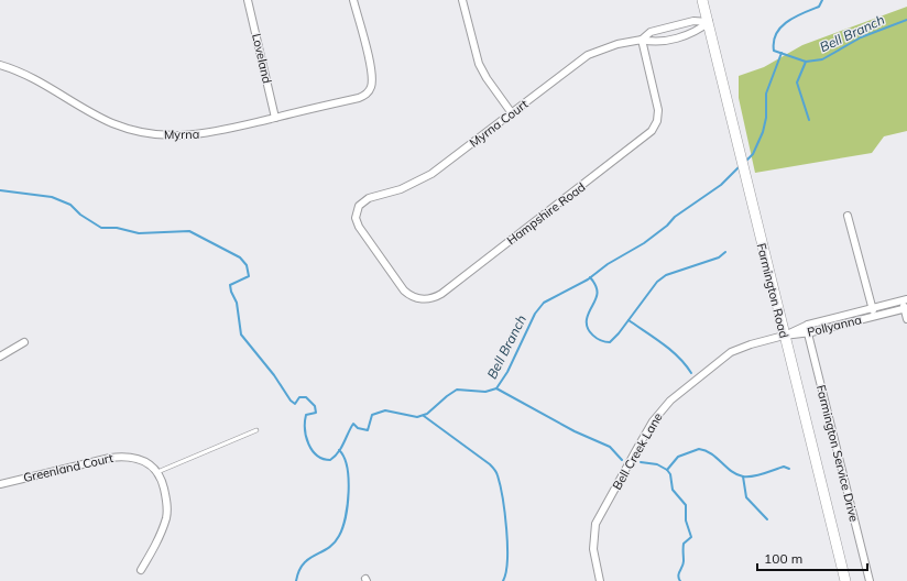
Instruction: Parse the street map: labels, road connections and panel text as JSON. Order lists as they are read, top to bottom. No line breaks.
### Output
{"streets":{"main road":["Farmington Road"],"street":["Loveland","Myrna Court","Myrna","Hampshire Road","Pollyanna","Bell Creek Lane","Farmington Service Drive","Greenland Court"]},"crossings":[["Loveland","Myrna"],["Myrna Court","Hampshire Road"],["Myrna Court","Farmington Road"],["Farmington Road","Pollyanna"],["Farmington Road","Bell Creek Lane"],["Pollyanna","Bell Creek Lane"],["Pollyanna","Farmington Service Drive"]],"water":["Bell Branch"],"scale_bar":"100 m"}
